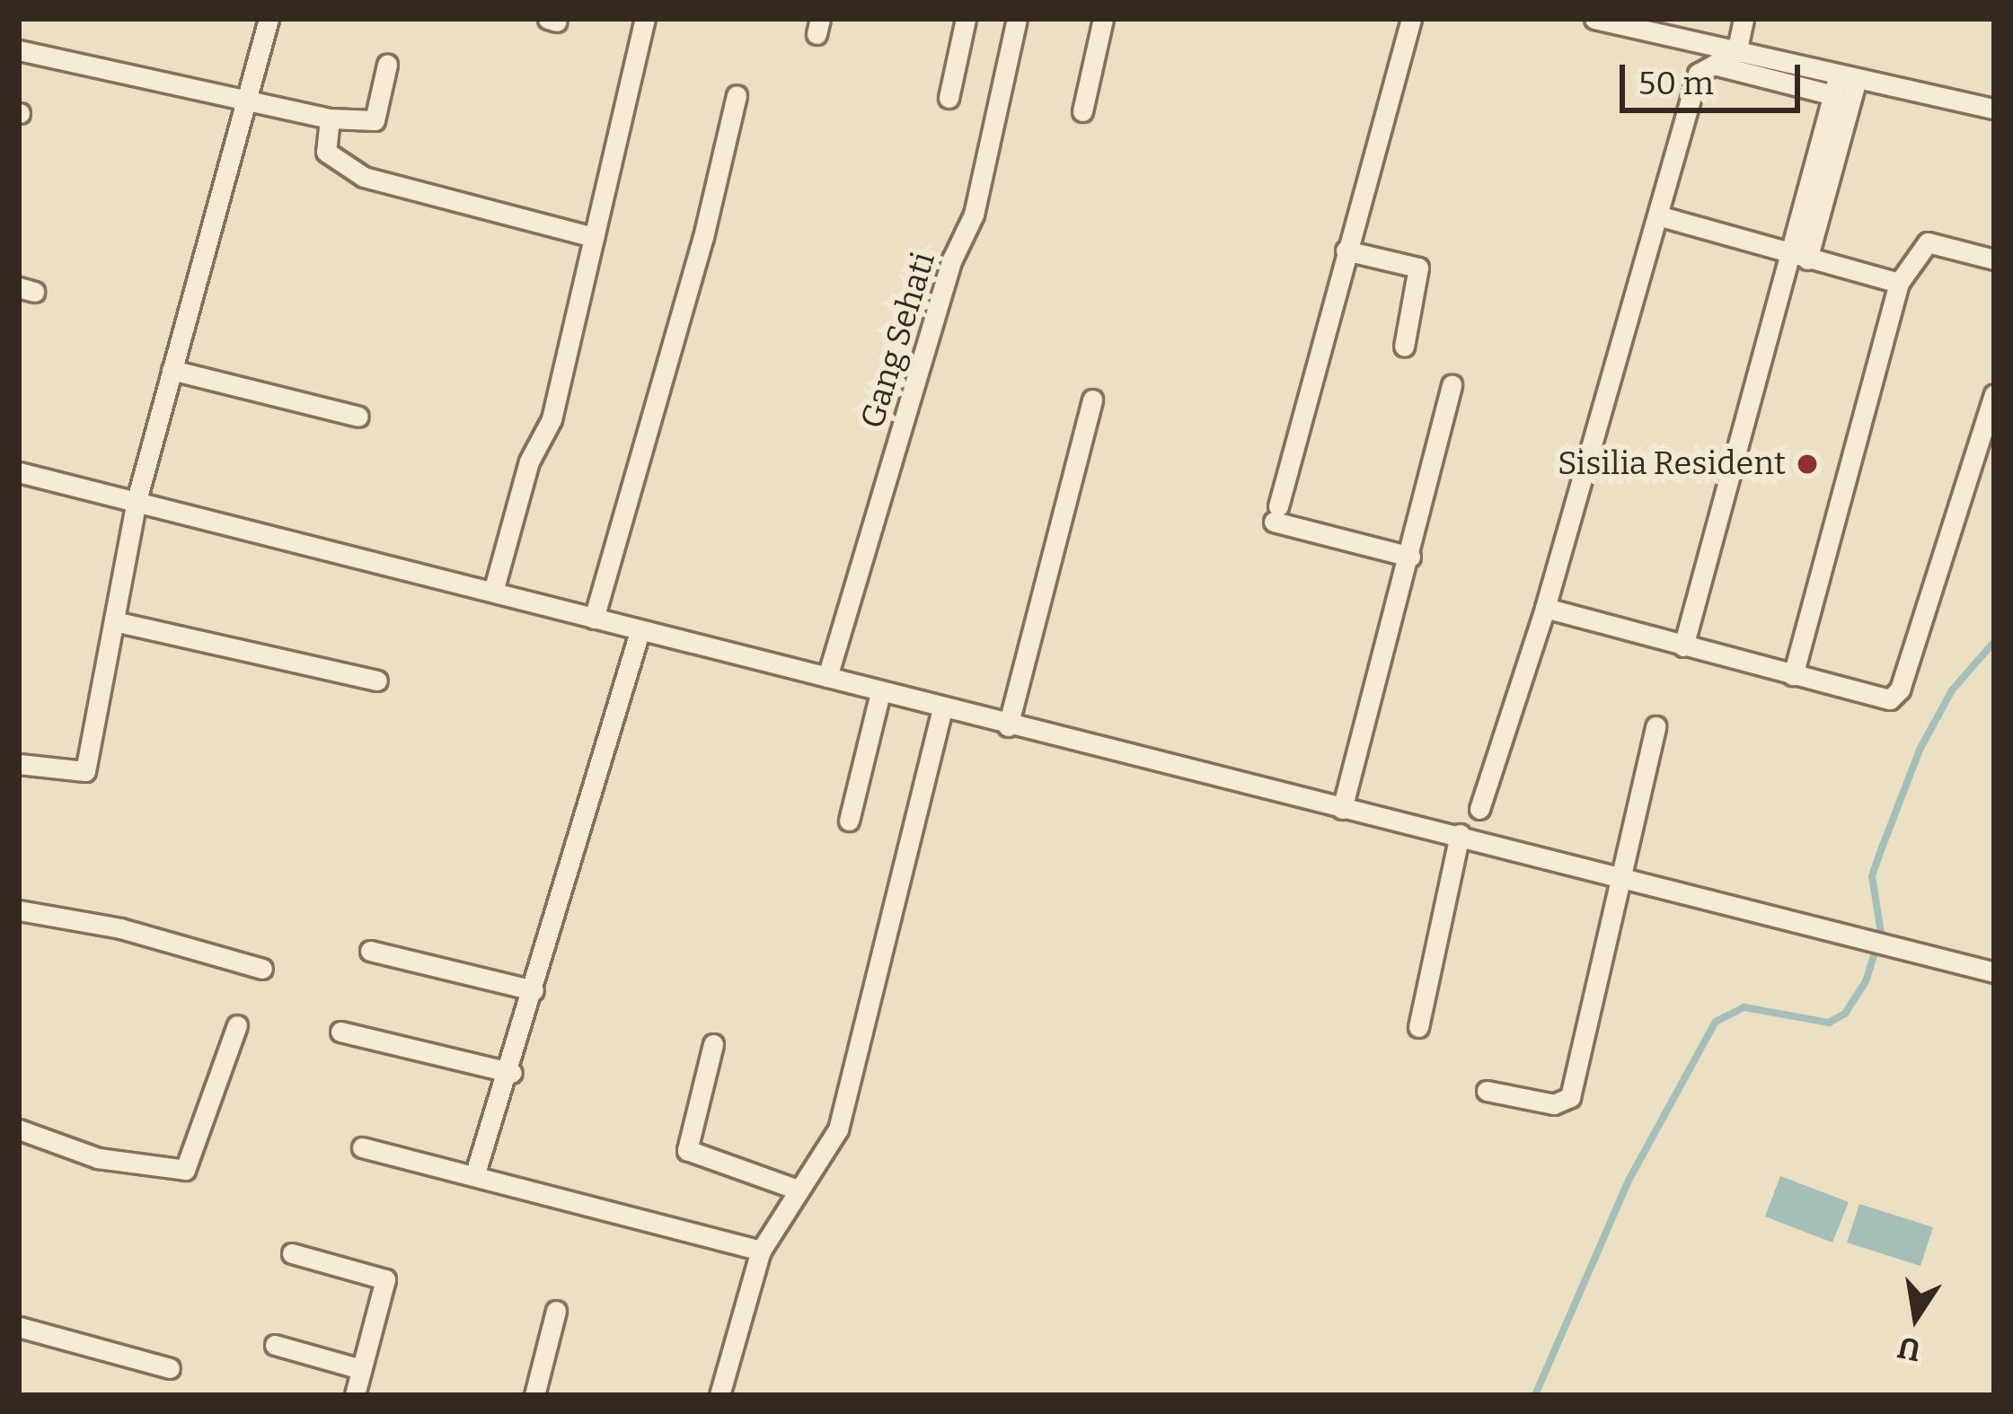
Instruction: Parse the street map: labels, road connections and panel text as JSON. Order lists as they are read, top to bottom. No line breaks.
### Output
{"streets":{"street":["Gang Sehati"]},"places":["Sisilia Resident"],"scale_bar":"50 m","north":"bottom"}
